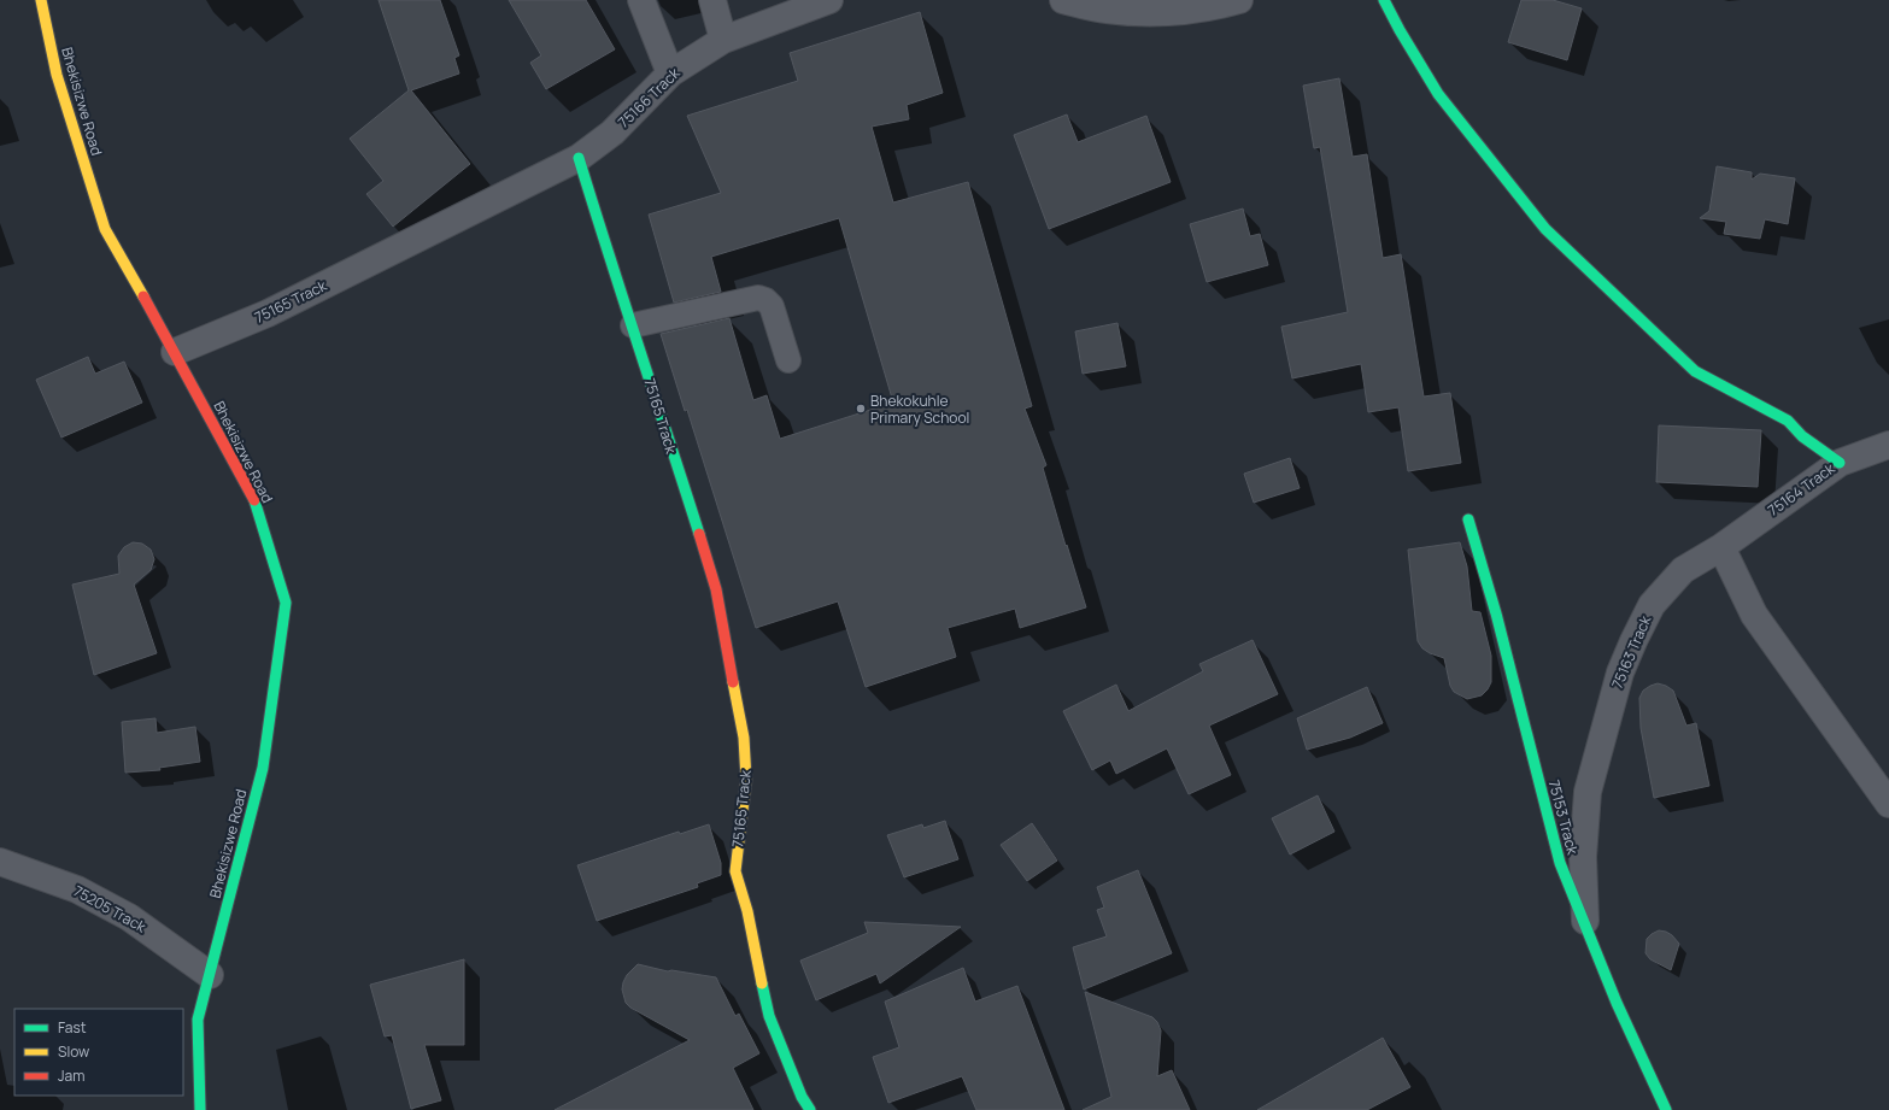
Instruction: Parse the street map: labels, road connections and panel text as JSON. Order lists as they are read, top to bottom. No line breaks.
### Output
{"streets":{"street":["75166 Track","Bhekisizwe Road","75165 Track","75164 Track","75163 Track","75153 Track","75205 Track"]},"crossings":[["75166 Track","75165 Track"],["Bhekisizwe Road","75165 Track"],["Bhekisizwe Road","75205 Track"],["75164 Track","75163 Track"],["75163 Track","75153 Track"]],"places":["Bhekokuhle Primary School"],"legend":["Fast","Slow","Jam"]}
